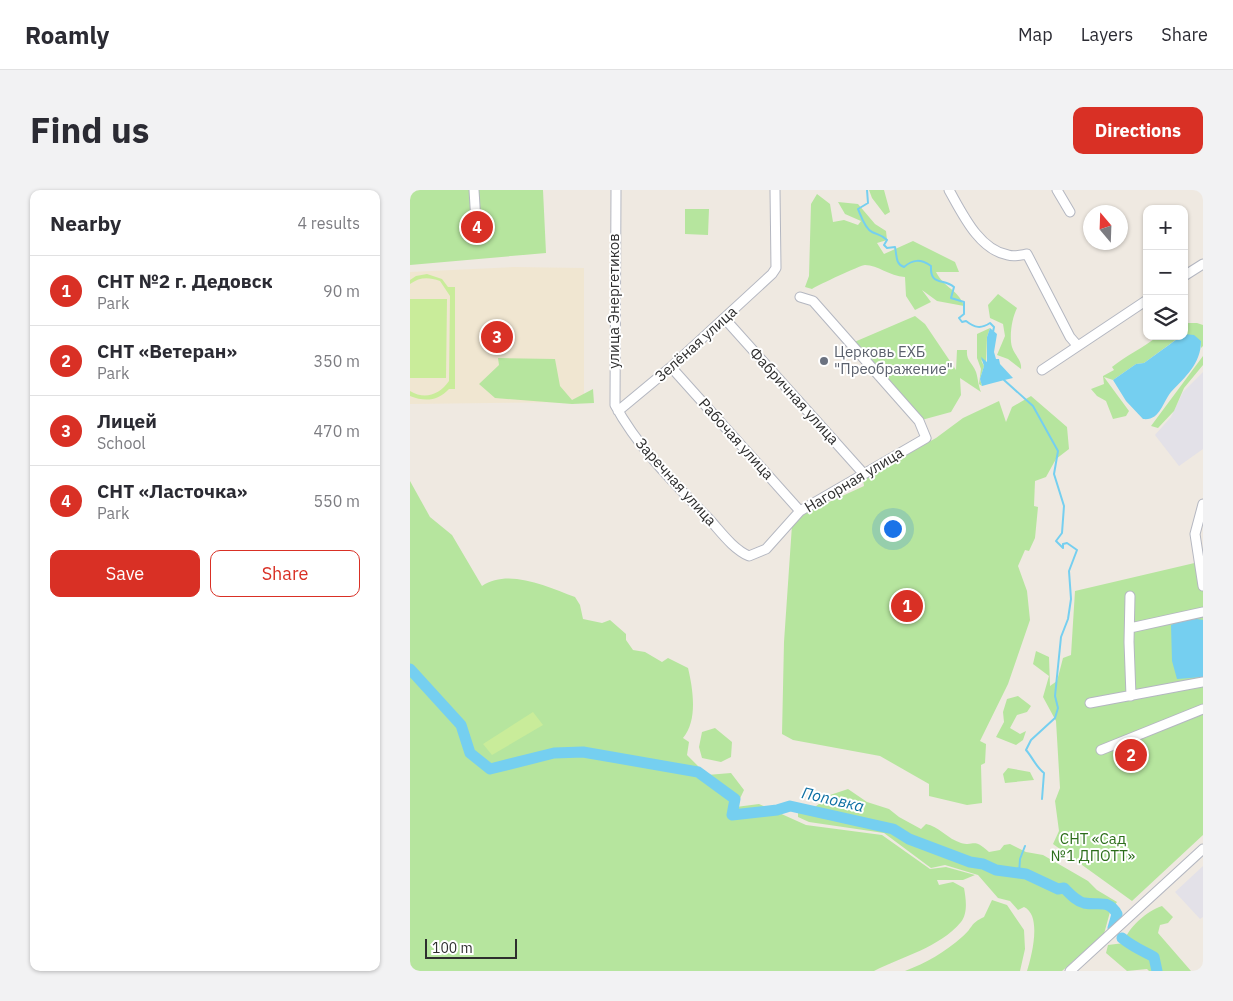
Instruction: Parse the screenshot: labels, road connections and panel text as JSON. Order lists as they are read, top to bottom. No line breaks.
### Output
{"streets":{"street":["улица Энергетиков","Зелёная улица","Фабричная улица","Рабочая улица","Нагорная улица","Заречная улица"]},"crossings":[["улица Энергетиков","Зелёная улица"],["улица Энергетиков","Заречная улица"],["Зелёная улица","Фабричная улица"],["Зелёная улица","Рабочая улица"],["Зелёная улица","Заречная улица"],["Фабричная улица","Нагорная улица"],["Рабочая улица","Нагорная улица"],["Нагорная улица","Заречная улица"]],"water":["Поповка"],"parks":["СНТ «Сад №1 ДПОТТ»"],"places":["Церковь ЕХБ \"Преображение\""],"scale_bar":"100 m","north":"top","page":{"header":"Roamly","nav":["Map","Layers","Share"],"title":"Find us","buttons":["Directions",["Save","Share"]],"heading":["Nearby","4 results"],"map_buttons":["+","−"],"pins":["4","3","1","2"],"list":[{"mark":"1","name":"СНТ №2 г. Дедовск","note":"Park","value":"90 m"},{"mark":"2","name":"СНТ «Ветеран»","note":"Park","value":"350 m"},{"mark":"3","name":"Лицей","note":"School","value":"470 m"},{"mark":"4","name":"СНТ «Ласточка»","note":"Park","value":"550 m"}],"scale":"100 m"}}
